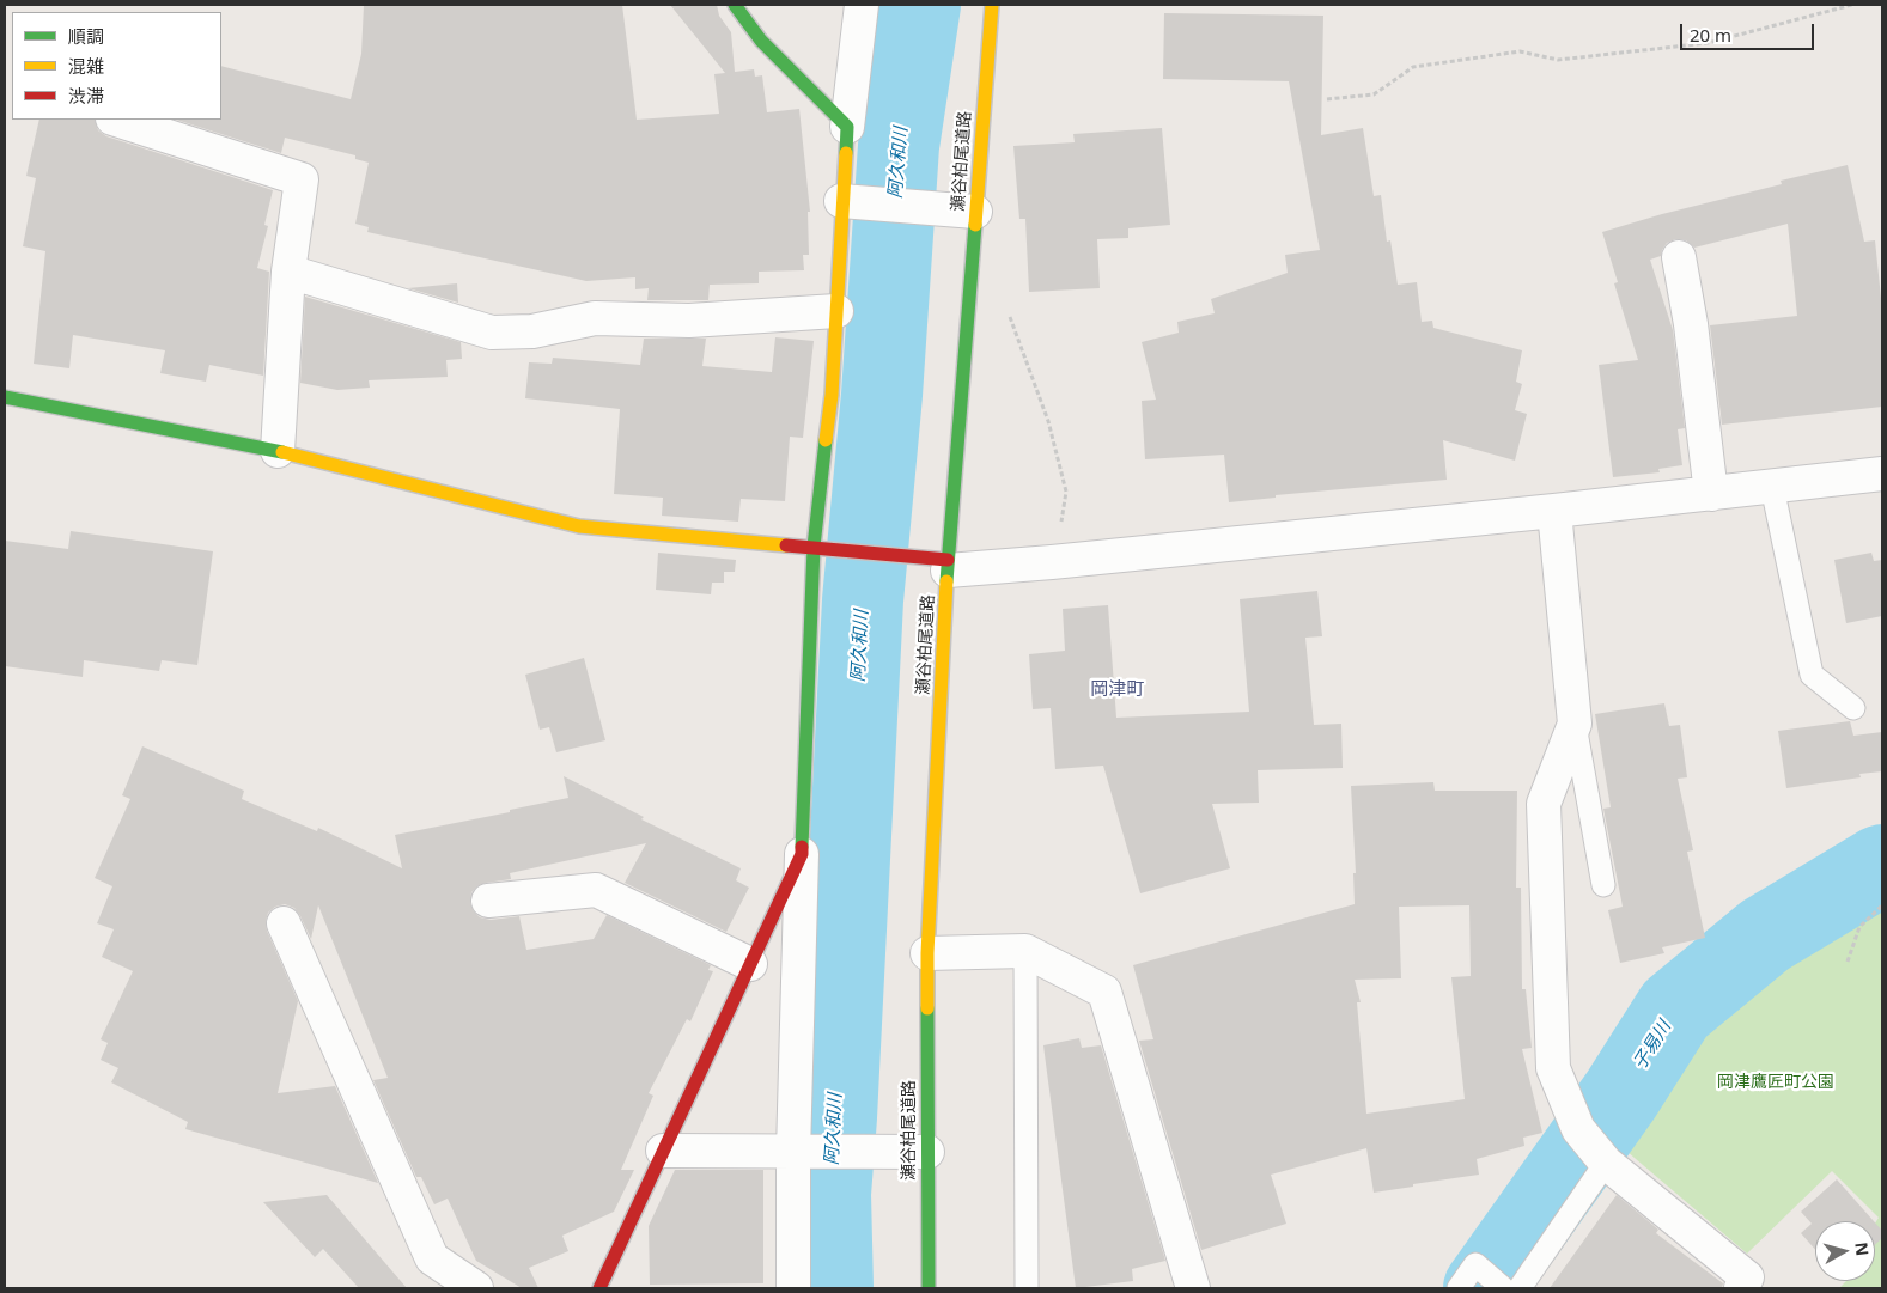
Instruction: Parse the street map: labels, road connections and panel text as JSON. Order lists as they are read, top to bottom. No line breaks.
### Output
{"streets":{"street":["瀬谷柏尾道路"]},"districts":["岡津町"],"water":["阿久和川","子易川"],"parks":["岡津鷹匠町公園"],"legend":["順調","混雑","渋滞"],"scale_bar":"20 m","north":"right"}
